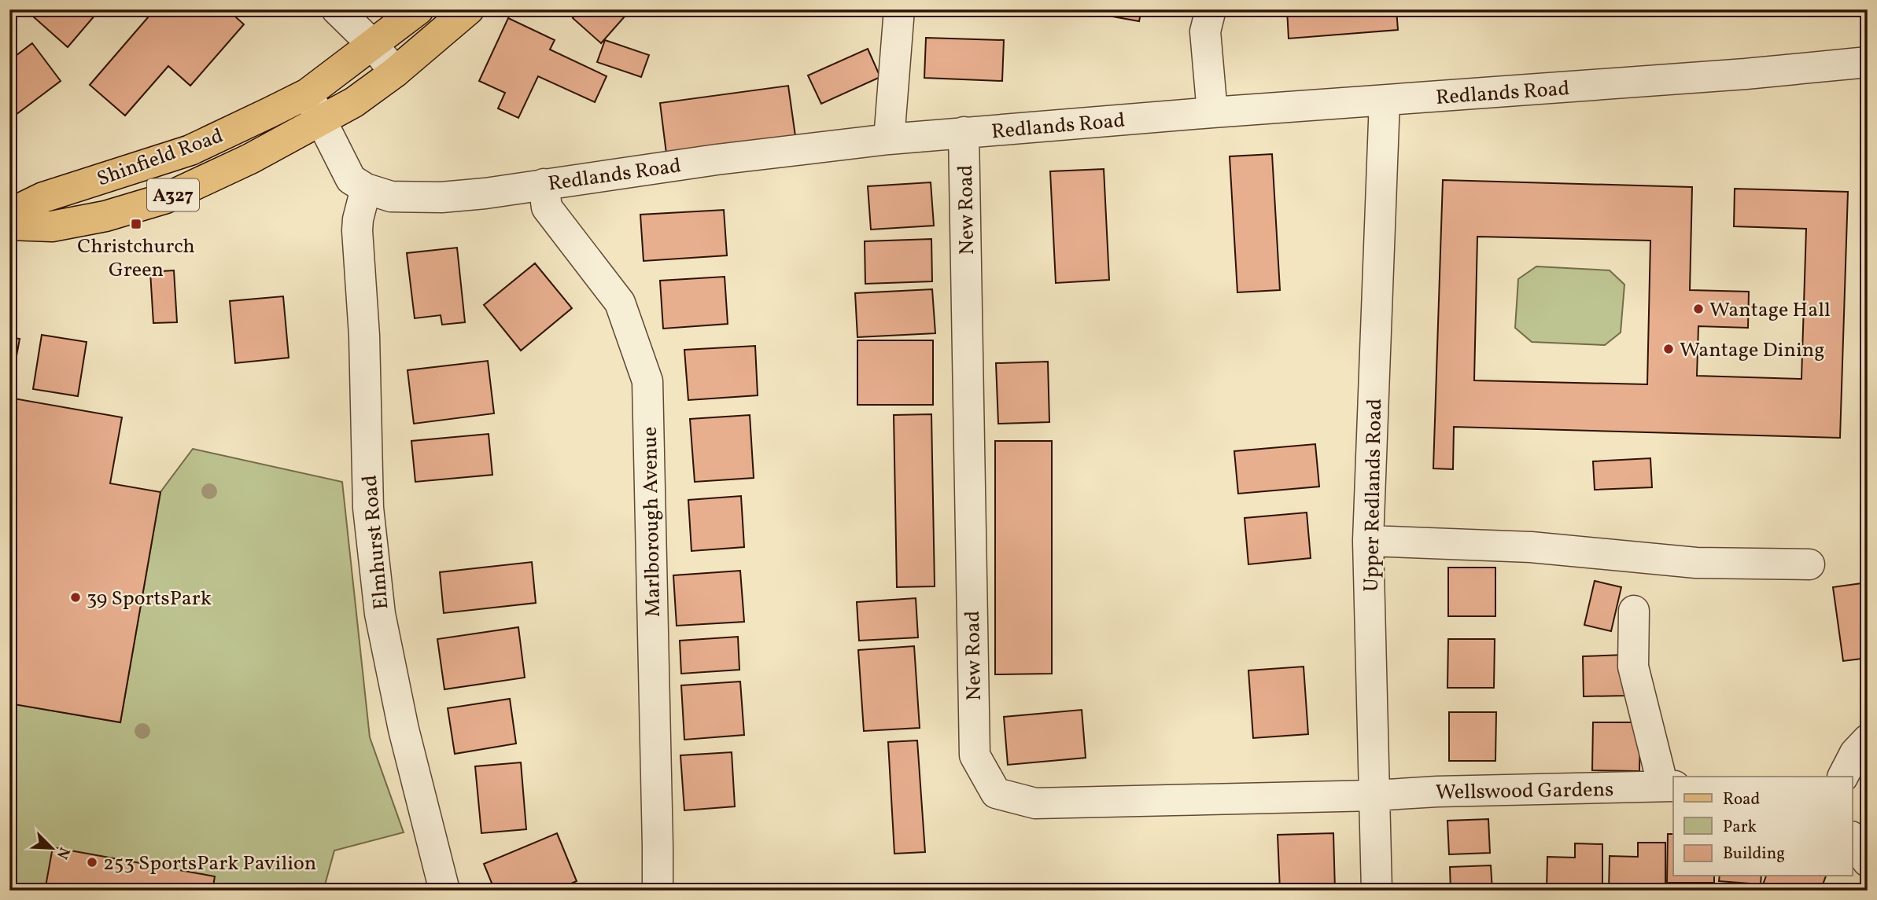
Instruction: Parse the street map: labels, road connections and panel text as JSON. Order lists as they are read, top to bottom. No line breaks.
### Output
{"streets":{"main road":["Shinfield Road","A327"],"street":["Redlands Road","New Road","Upper Redlands Road","Marlborough Avenue","Elmhurst Road","Wellswood Gardens"]},"crossings":[["Redlands Road","Shinfield Road"],["Redlands Road","A327"],["Redlands Road","New Road"],["Redlands Road","Upper Redlands Road"],["Redlands Road","Marlborough Avenue"],["Redlands Road","Elmhurst Road"],["Shinfield Road","A327"],["New Road","Upper Redlands Road"],["New Road","Wellswood Gardens"],["Upper Redlands Road","Wellswood Gardens"]],"places":{"transit":["Christchurch Green"],"other":["Wantage Hall","Wantage Dining","39 SportsPark","253 SportsPark Pavilion"]},"legend":["Road","Park","Building"],"north":"bottom right"}
